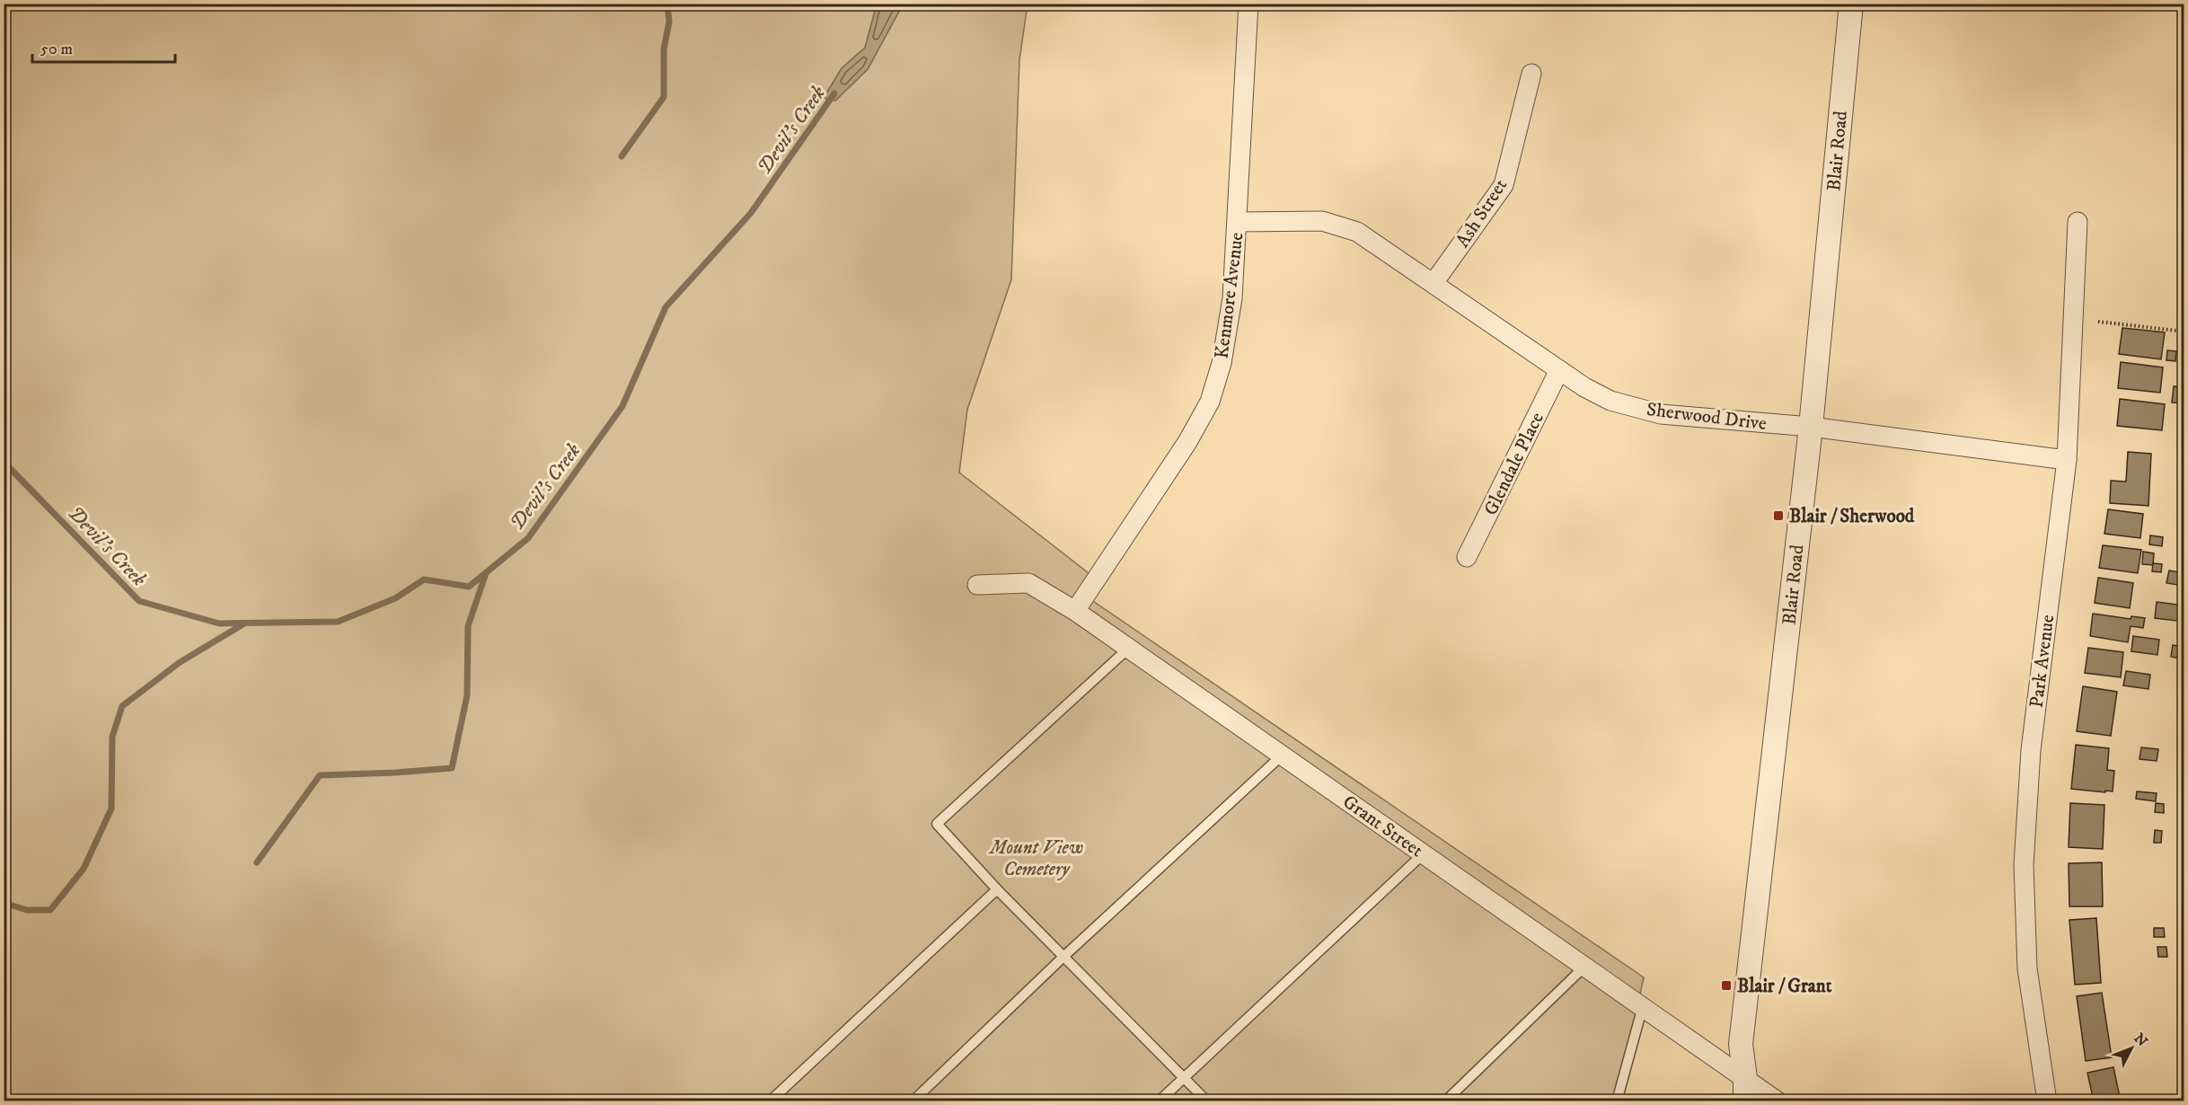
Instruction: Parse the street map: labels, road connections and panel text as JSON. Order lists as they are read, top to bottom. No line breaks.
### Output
{"streets":{"street":["Blair Road","Ash Street","Kenmore Avenue","Sherwood Drive","Glendale Place","Park Avenue","Grant Street"]},"crossings":[["Blair Road","Sherwood Drive"],["Blair Road","Grant Street"],["Ash Street","Sherwood Drive"],["Kenmore Avenue","Sherwood Drive"],["Kenmore Avenue","Grant Street"],["Sherwood Drive","Glendale Place"],["Sherwood Drive","Park Avenue"]],"water":["Devil's Creek"],"parks":["Mount View Cemetery"],"places":{"transit":["Blair / Sherwood","Blair / Grant"]},"scale_bar":"50 m","north":"top right"}
